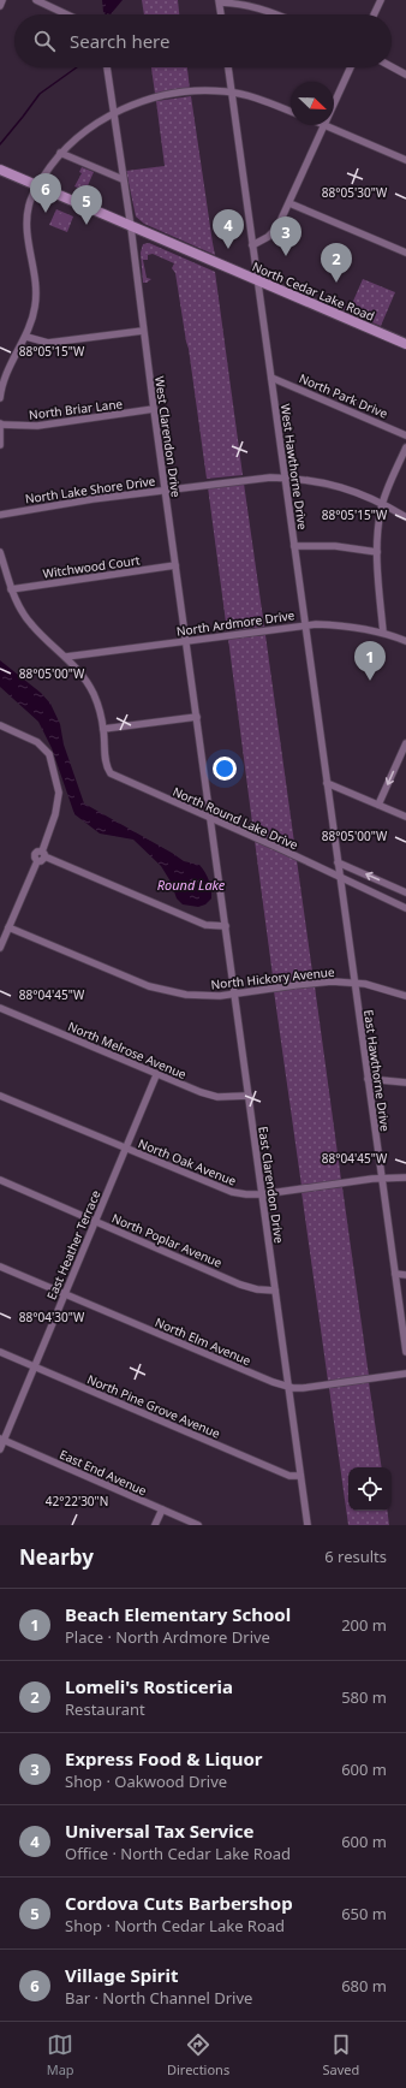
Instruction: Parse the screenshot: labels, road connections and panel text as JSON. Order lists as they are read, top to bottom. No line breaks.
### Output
{"streets":{"main road":["North Cedar Lake Road"],"street":["North Park Drive","North Briar Lane","West Clarendon Drive","West Hawthorne Drive","North Lake Shore Drive","Witchwood Court","North Ardmore Drive","North Round Lake Drive","North Hickory Avenue","North Melrose Avenue","East Hawthorne Drive","North Oak Avenue","East Clarendon Drive","North Poplar Avenue","East Heather Terrace","North Elm Avenue","North Pine Grove Avenue","East End Avenue"]},"crossings":[["North Cedar Lake Road","West Clarendon Drive"],["North Cedar Lake Road","West Hawthorne Drive"],["North Park Drive","West Hawthorne Drive"],["North Briar Lane","West Clarendon Drive"],["West Clarendon Drive","North Lake Shore Drive"],["West Clarendon Drive","Witchwood Court"],["West Clarendon Drive","North Ardmore Drive"],["West Clarendon Drive","North Round Lake Drive"],["West Clarendon Drive","East Clarendon Drive"],["West Hawthorne Drive","North Lake Shore Drive"],["West Hawthorne Drive","North Ardmore Drive"],["West Hawthorne Drive","North Round Lake Drive"],["West Hawthorne Drive","East Hawthorne Drive"],["North Round Lake Drive","East Hawthorne Drive"],["North Round Lake Drive","East Clarendon Drive"],["North Hickory Avenue","East Hawthorne Drive"],["North Hickory Avenue","East Clarendon Drive"],["North Melrose Avenue","East Clarendon Drive"],["North Melrose Avenue","East Heather Terrace"],["East Hawthorne Drive","North Oak Avenue"],["North Oak Avenue","East Clarendon Drive"],["North Oak Avenue","East Heather Terrace"],["East Clarendon Drive","North Poplar Avenue"],["East Clarendon Drive","North Elm Avenue"],["East Clarendon Drive","North Pine Grove Avenue"],["North Poplar Avenue","East Heather Terrace"],["East Heather Terrace","North Elm Avenue"],["East Heather Terrace","North Pine Grove Avenue"],["East Heather Terrace","East End Avenue"]],"water":["Round Lake"],"north":"bottom right","page":{"search":"Search here","pins":["6","5","4","3","2","1"],"heading":["Nearby","6 results"],"list":[{"mark":"1","name":"Beach Elementary School","note":"Place · North Ardmore Drive","value":"200 m"},{"mark":"2","name":"Lomeli's Rosticeria","note":"Restaurant","value":"580 m"},{"mark":"3","name":"Express Food & Liquor","note":"Shop · Oakwood Drive","value":"600 m"},{"mark":"4","name":"Universal Tax Service","note":"Office · North Cedar Lake Road","value":"600 m"},{"mark":"5","name":"Cordova Cuts Barbershop","note":"Shop · North Cedar Lake Road","value":"650 m"},{"mark":"6","name":"Village Spirit","note":"Bar · North Channel Drive","value":"680 m"}],"nav":["Map","Directions","Saved"]},"coordinates":["88°05'30\"W","88°05'15\"W","88°05'00\"W","88°04'45\"W","88°04'30\"W","42°22'30\"N"]}
